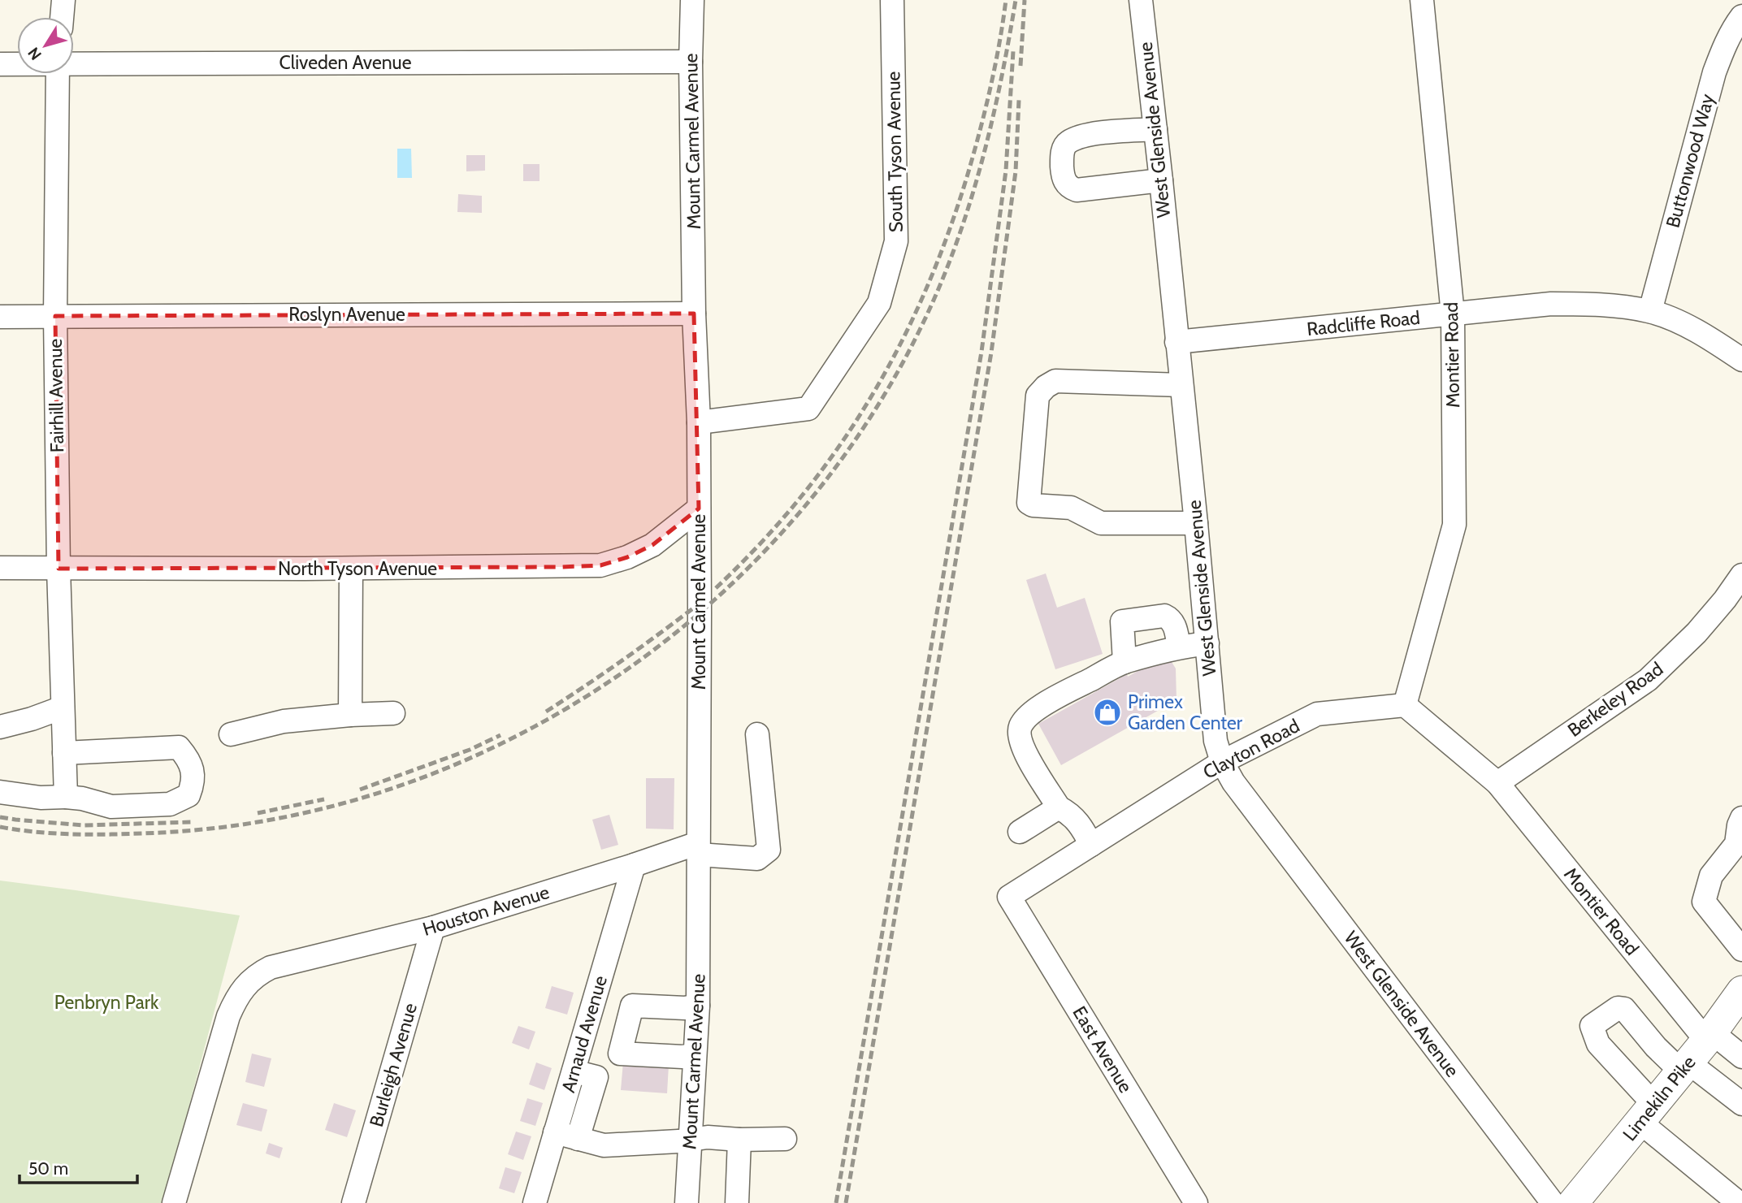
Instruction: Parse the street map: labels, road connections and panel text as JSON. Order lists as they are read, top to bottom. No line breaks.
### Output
{"streets":{"main road":["Limekiln Pike"],"street":["Cliveden Avenue","West Glenside Avenue","Mount Carmel Avenue","South Tyson Avenue","Buttonwood Way","Roslyn Avenue","Radcliffe Road","Montier Road","Fairhill Avenue","North Tyson Avenue","Berkeley Road","Clayton Road","Houston Avenue","Arnaud Avenue","East Avenue","Burleigh Avenue"]},"crossings":[["Cliveden Avenue","Mount Carmel Avenue"],["West Glenside Avenue","Radcliffe Road"],["West Glenside Avenue","Clayton Road"],["Mount Carmel Avenue","South Tyson Avenue"],["Mount Carmel Avenue","Roslyn Avenue"],["Mount Carmel Avenue","North Tyson Avenue"],["Mount Carmel Avenue","Houston Avenue"],["Buttonwood Way","Radcliffe Road"],["Roslyn Avenue","Fairhill Avenue"],["Radcliffe Road","Montier Road"],["Montier Road","Berkeley Road"],["Montier Road","Clayton Road"],["Montier Road","Limekiln Pike"],["Fairhill Avenue","North Tyson Avenue"],["Clayton Road","East Avenue"],["Houston Avenue","Arnaud Avenue"],["Houston Avenue","Burleigh Avenue"]],"parks":["Penbryn Park"],"places":{"shop":["Primex Garden Center"]},"scale_bar":"50 m","north":"bottom left"}
